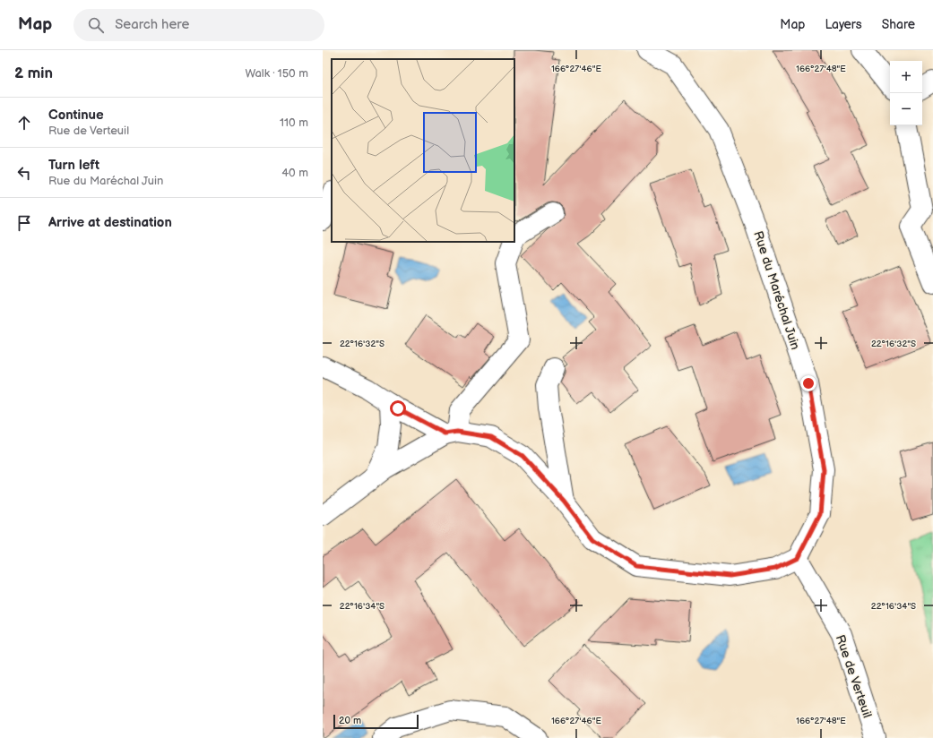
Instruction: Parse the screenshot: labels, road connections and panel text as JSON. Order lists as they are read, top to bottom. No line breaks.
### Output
{"streets":{"street":["Rue du Maréchal Juin","Rue de Verteuil"]},"crossings":[["Rue du Maréchal Juin","Rue de Verteuil"]],"scale_bar":"20 m","page":{"header":"Map","search":"Search here","nav":["Map","Layers","Share"],"heading":["2 min","Walk · 150 m"],"map_buttons":["+","−"],"list":[["Continue","Rue de Verteuil","110 m"],["Turn left","Rue du Maréchal Juin","40 m"],"Arrive at destination"],"scale":"20 m"},"coordinates":["166°27'46\"E","166°27'48\"E","22°16'32\"S","22°16'34\"S"]}
